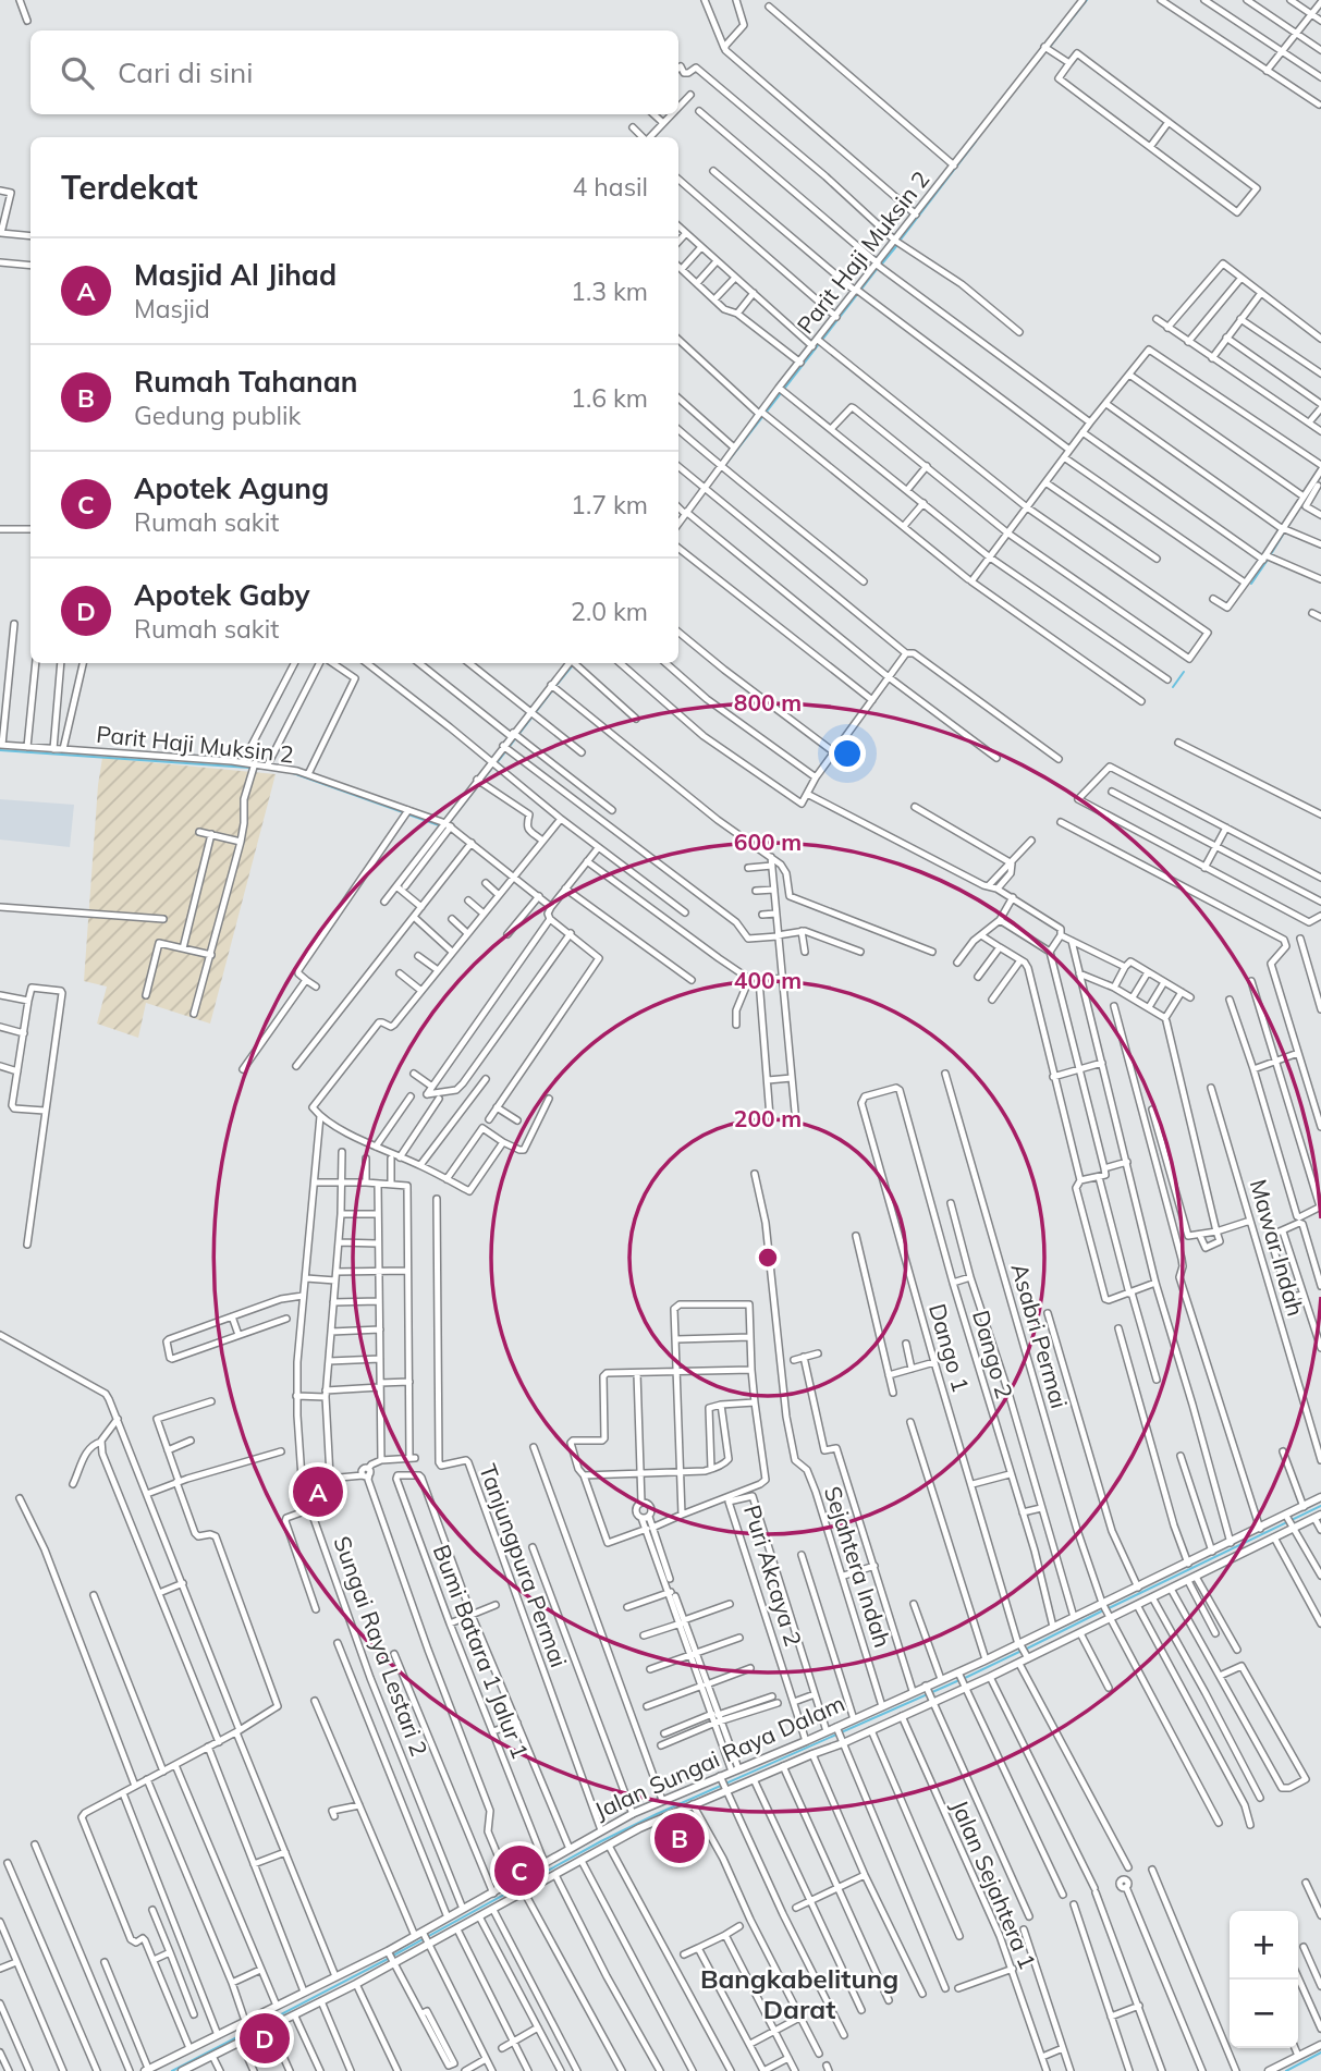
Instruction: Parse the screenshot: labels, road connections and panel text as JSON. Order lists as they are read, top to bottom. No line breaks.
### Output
{"streets":{"street":["Parit Haji Muksin 2","Mawar Indah","Asabri Permai","Dango 1","Dango 2","Tanjungpura Permai","Sejahtera Indah","Puri Akcaya 2","Sungai Raya Lestari 2","Bumi Batara 1 Jalur 1","Jalan Sungai Raya Dalam","Jalan Sejahtera 1"]},"crossings":[["Asabri Permai","Jalan Sungai Raya Dalam"],["Dango 1","Dango 2"],["Dango 1","Jalan Sungai Raya Dalam"],["Dango 2","Jalan Sungai Raya Dalam"],["Tanjungpura Permai","Jalan Sungai Raya Dalam"],["Sejahtera Indah","Jalan Sungai Raya Dalam"],["Puri Akcaya 2","Jalan Sungai Raya Dalam"],["Sungai Raya Lestari 2","Jalan Sungai Raya Dalam"],["Bumi Batara 1 Jalur 1","Jalan Sungai Raya Dalam"]],"districts":["Bangkabelitung Darat"],"page":{"search":"Cari di sini","heading":["Terdekat","4 hasil"],"list":[{"mark":"A","name":"Masjid Al Jihad","note":"Masjid","value":"1.3 km"},{"mark":"B","name":"Rumah Tahanan","note":"Gedung publik","value":"1.6 km"},{"mark":"C","name":"Apotek Agung","note":"Rumah sakit","value":"1.7 km"},{"mark":"D","name":"Apotek Gaby","note":"Rumah sakit","value":"2.0 km"}],"pins":["A","B","C","D"],"map_buttons":["+","−"]},"rings":["800 m","600 m","400 m","200 m"]}
